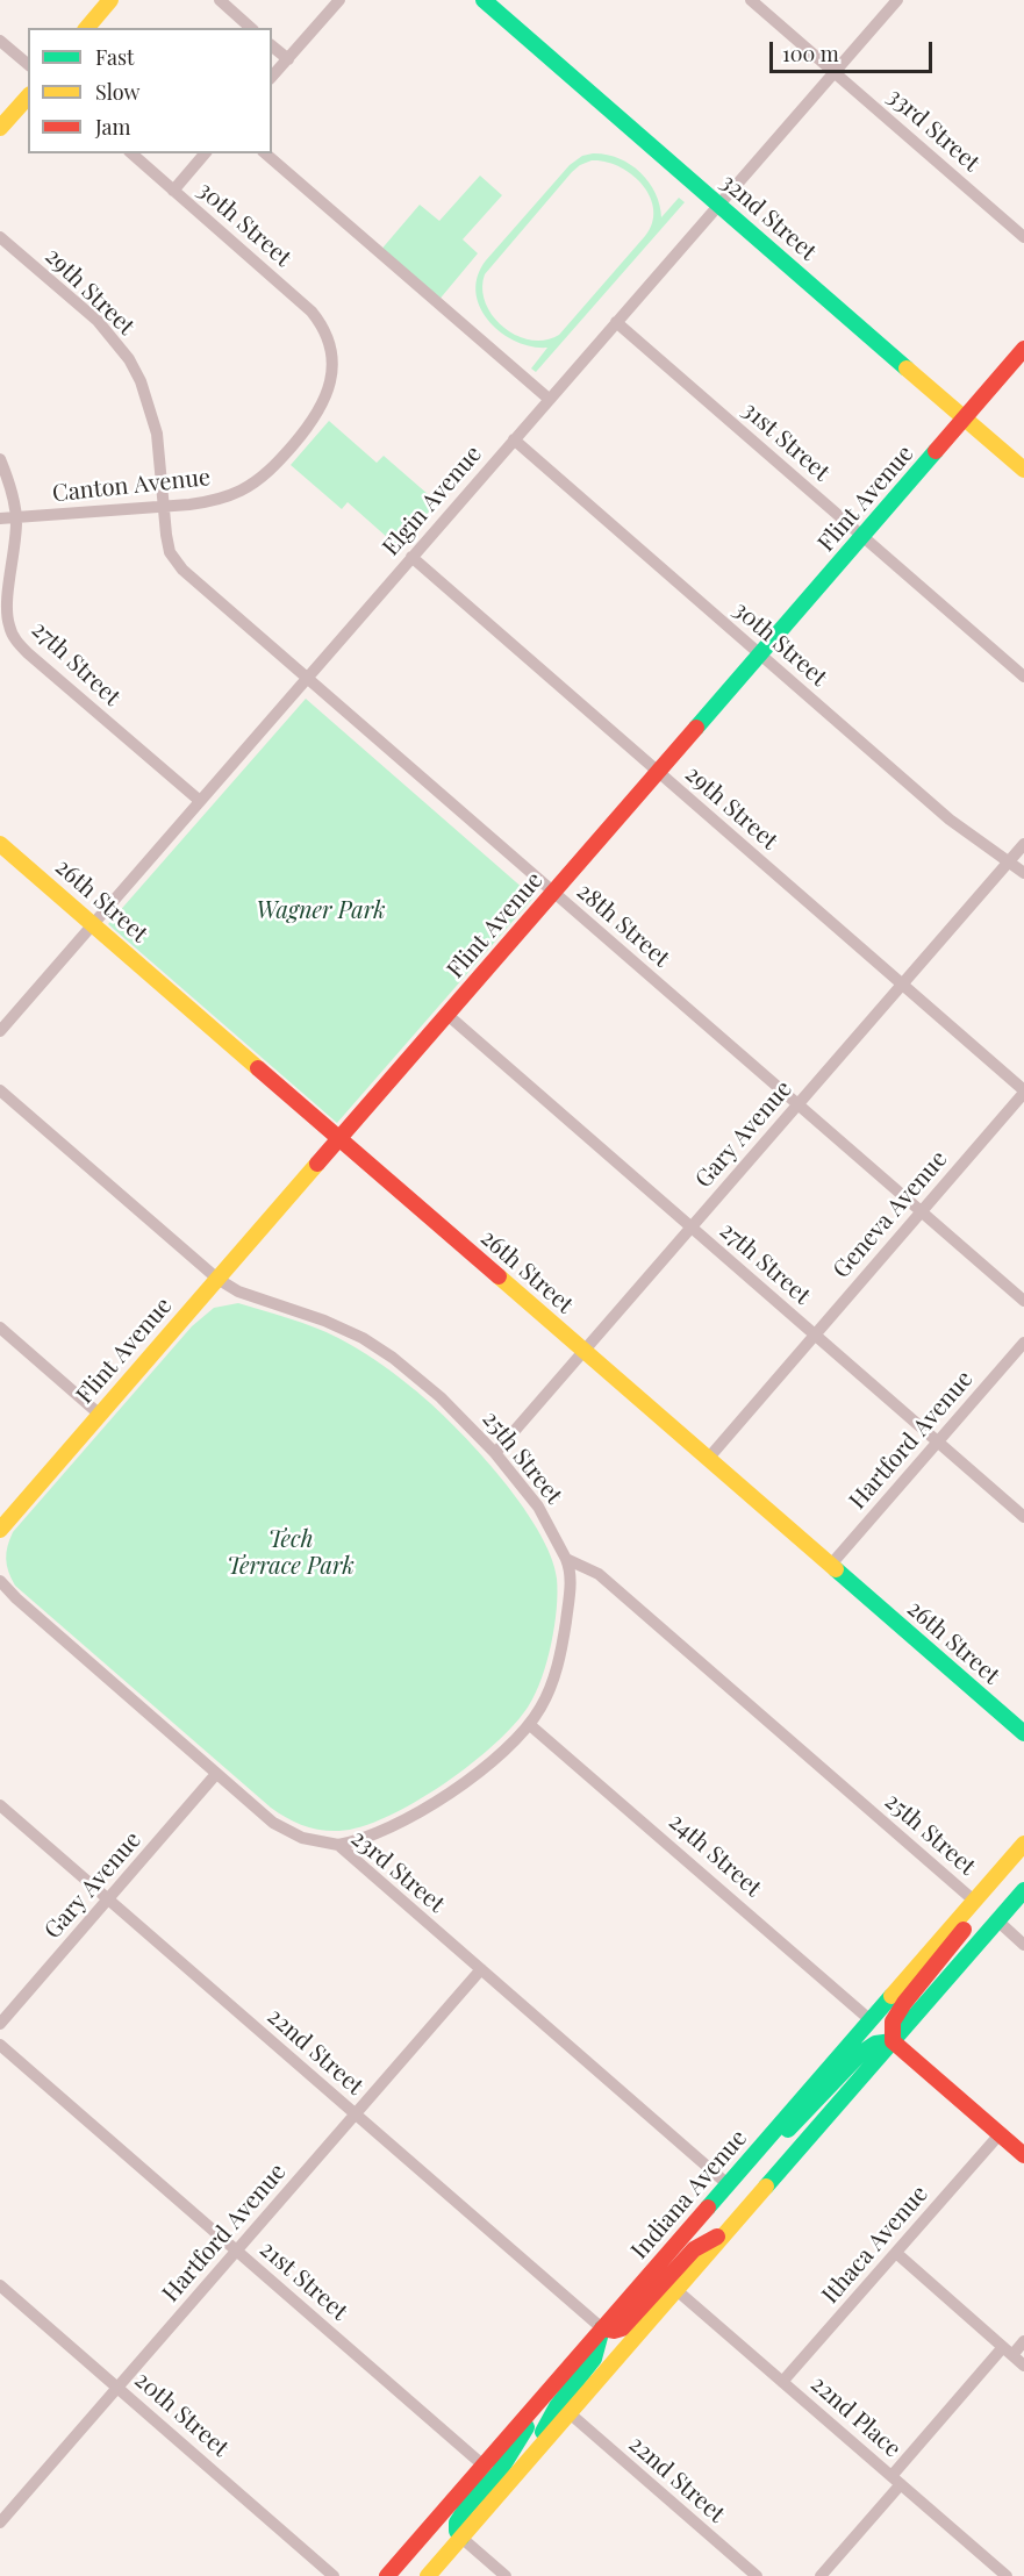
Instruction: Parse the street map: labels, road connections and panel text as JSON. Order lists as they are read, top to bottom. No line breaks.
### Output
{"streets":{"street":["33rd Street","32nd Street","30th Street","29th Street","31st Street","Canton Avenue","Flint Avenue","Elgin Avenue","27th Street","26th Street","28th Street","Gary Avenue","Geneva Avenue","Hartford Avenue","25th Street","24th Street","23rd Street","22nd Street","Indiana Avenue","Ithaca Avenue","21st Street","20th Street","22nd Place"]},"crossings":[["33rd Street","Elgin Avenue"],["32nd Street","Flint Avenue"],["32nd Street","Elgin Avenue"],["30th Street","Canton Avenue"],["30th Street","Flint Avenue"],["30th Street","Elgin Avenue"],["30th Street","Gary Avenue"],["29th Street","Canton Avenue"],["29th Street","Flint Avenue"],["29th Street","Elgin Avenue"],["29th Street","28th Street"],["29th Street","Gary Avenue"],["29th Street","Geneva Avenue"],["31st Street","Flint Avenue"],["31st Street","Elgin Avenue"],["Canton Avenue","27th Street"],["Canton Avenue","28th Street"],["Flint Avenue","27th Street"],["Flint Avenue","26th Street"],["Flint Avenue","28th Street"],["Flint Avenue","25th Street"],["Elgin Avenue","27th Street"],["Elgin Avenue","26th Street"],["Elgin Avenue","28th Street"],["27th Street","Gary Avenue"],["27th Street","Geneva Avenue"],["27th Street","Hartford Avenue"],["26th Street","Gary Avenue"],["26th Street","Geneva Avenue"],["26th Street","Hartford Avenue"],["28th Street","Gary Avenue"],["28th Street","Geneva Avenue"],["Gary Avenue","25th Street"],["Gary Avenue","23rd Street"],["Gary Avenue","22nd Street"],["Hartford Avenue","23rd Street"],["Hartford Avenue","22nd Street"],["Hartford Avenue","21st Street"],["Hartford Avenue","20th Street"],["25th Street","Indiana Avenue"],["24th Street","Indiana Avenue"],["23rd Street","Indiana Avenue"],["22nd Street","Indiana Avenue"],["Indiana Avenue","21st Street"],["Ithaca Avenue","22nd Place"]],"parks":["Wagner Park","Tech Terrace Park"],"legend":["Fast","Slow","Jam"],"scale_bar":"100 m"}
